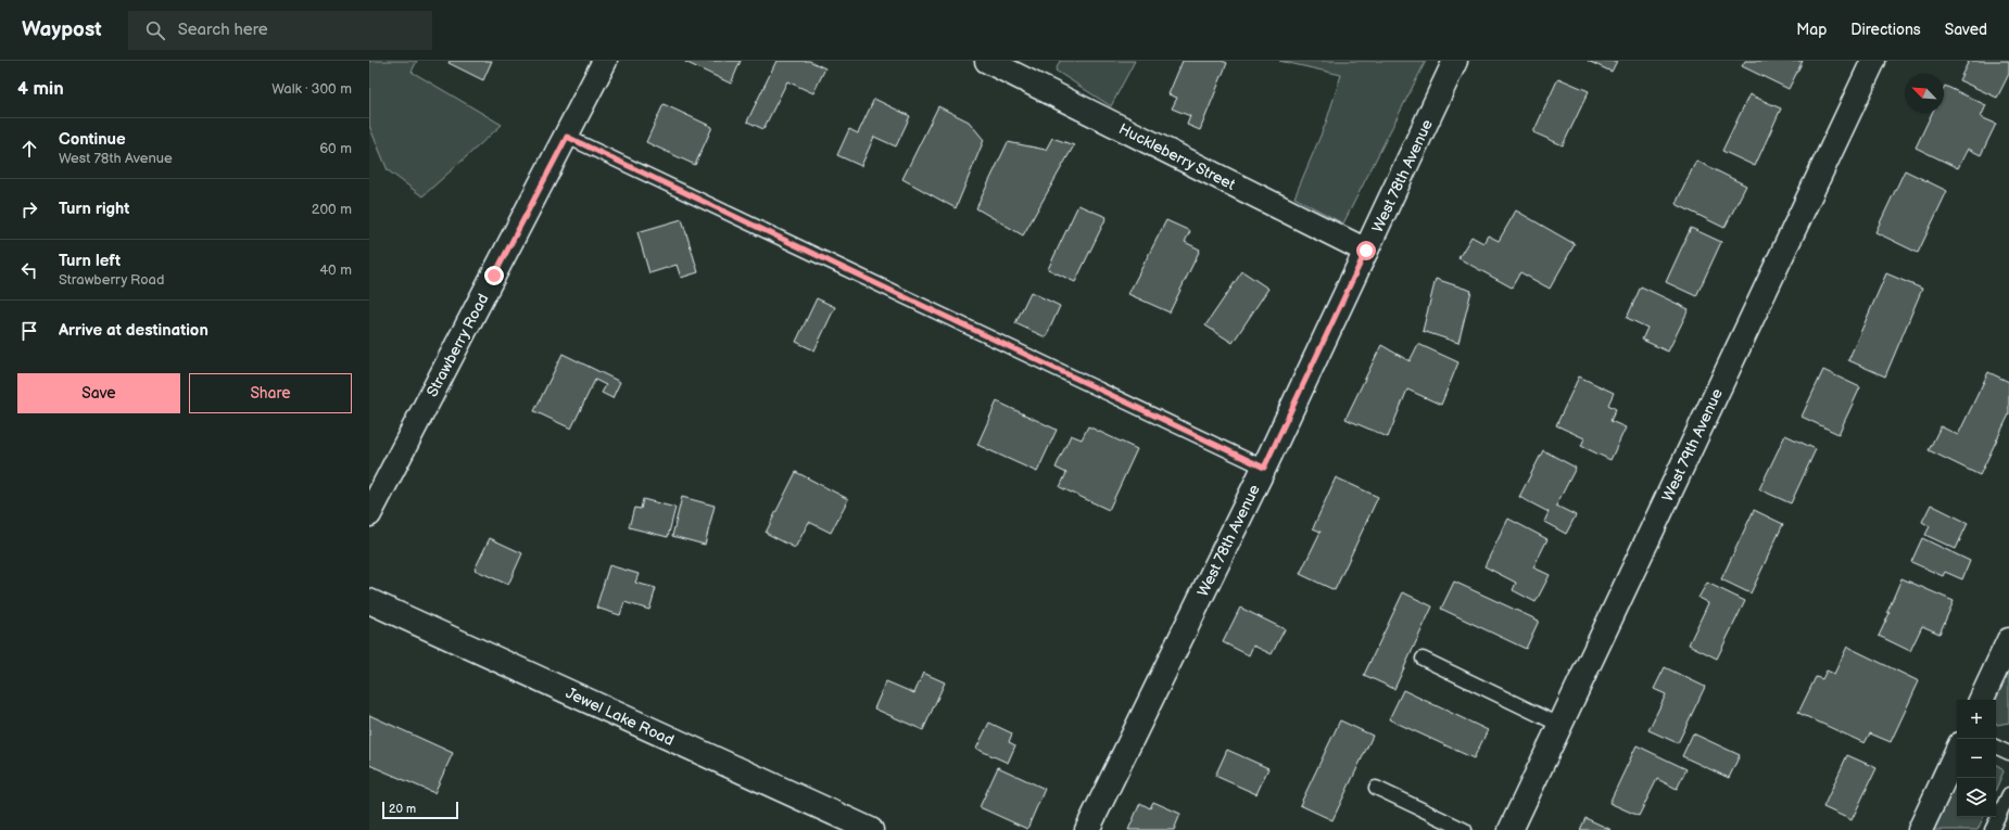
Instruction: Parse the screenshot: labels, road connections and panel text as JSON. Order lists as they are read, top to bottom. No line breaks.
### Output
{"streets":{"street":["Huckleberry Street","West 78th Avenue","Strawberry Road","West 79th Avenue","Jewel Lake Road"]},"crossings":[["Huckleberry Street","West 78th Avenue"]],"scale_bar":"20 m","north":"top left","page":{"header":"Waypost","search":"Search here","nav":["Map","Directions","Saved"],"heading":["4 min","Walk · 300 m"],"list":[["Continue","West 78th Avenue","60 m"],["Turn right","200 m"],["Turn left","Strawberry Road","40 m"],"Arrive at destination"],"buttons":["Save","Share"],"map_buttons":["+","−"],"scale":"20 m"}}
